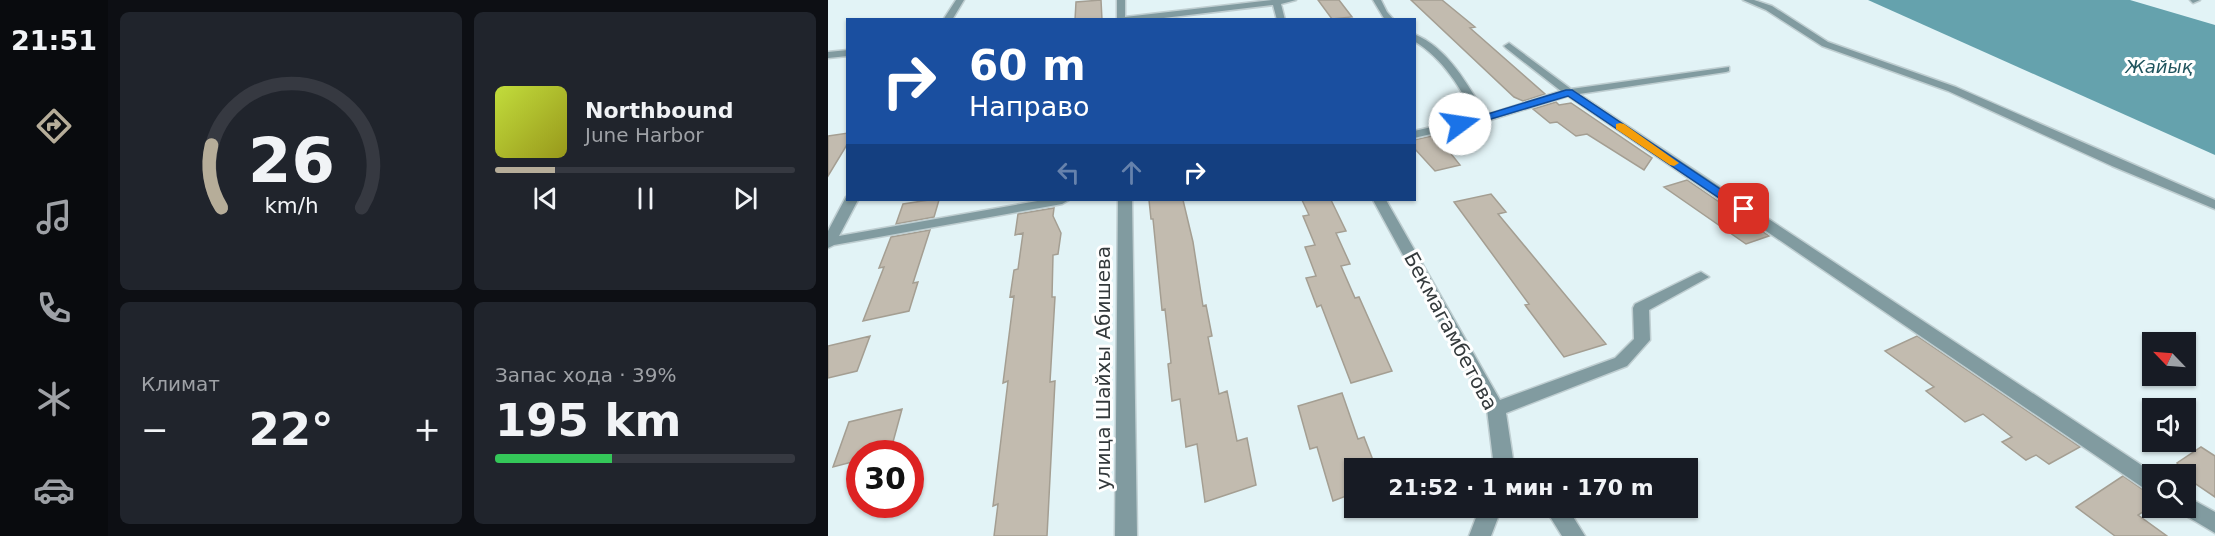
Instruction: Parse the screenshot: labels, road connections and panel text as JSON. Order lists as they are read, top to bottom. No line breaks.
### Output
{"streets":{"street":["Бекмагамбетова","улица Шайхы Абишева"]},"water":["Жайық"],"north":"top left","page":{"tabs":"21:51","turn":["60 m","Направо"],"song":["Northbound","June Harbor"],"tile":["Климат",["Запас хода · 39%","195 km"]],"heat":["−","22°","+"],"limit":"30","trip":"21:52 · 1 мин · 170 m","gauge":["26","km/h"]}}
